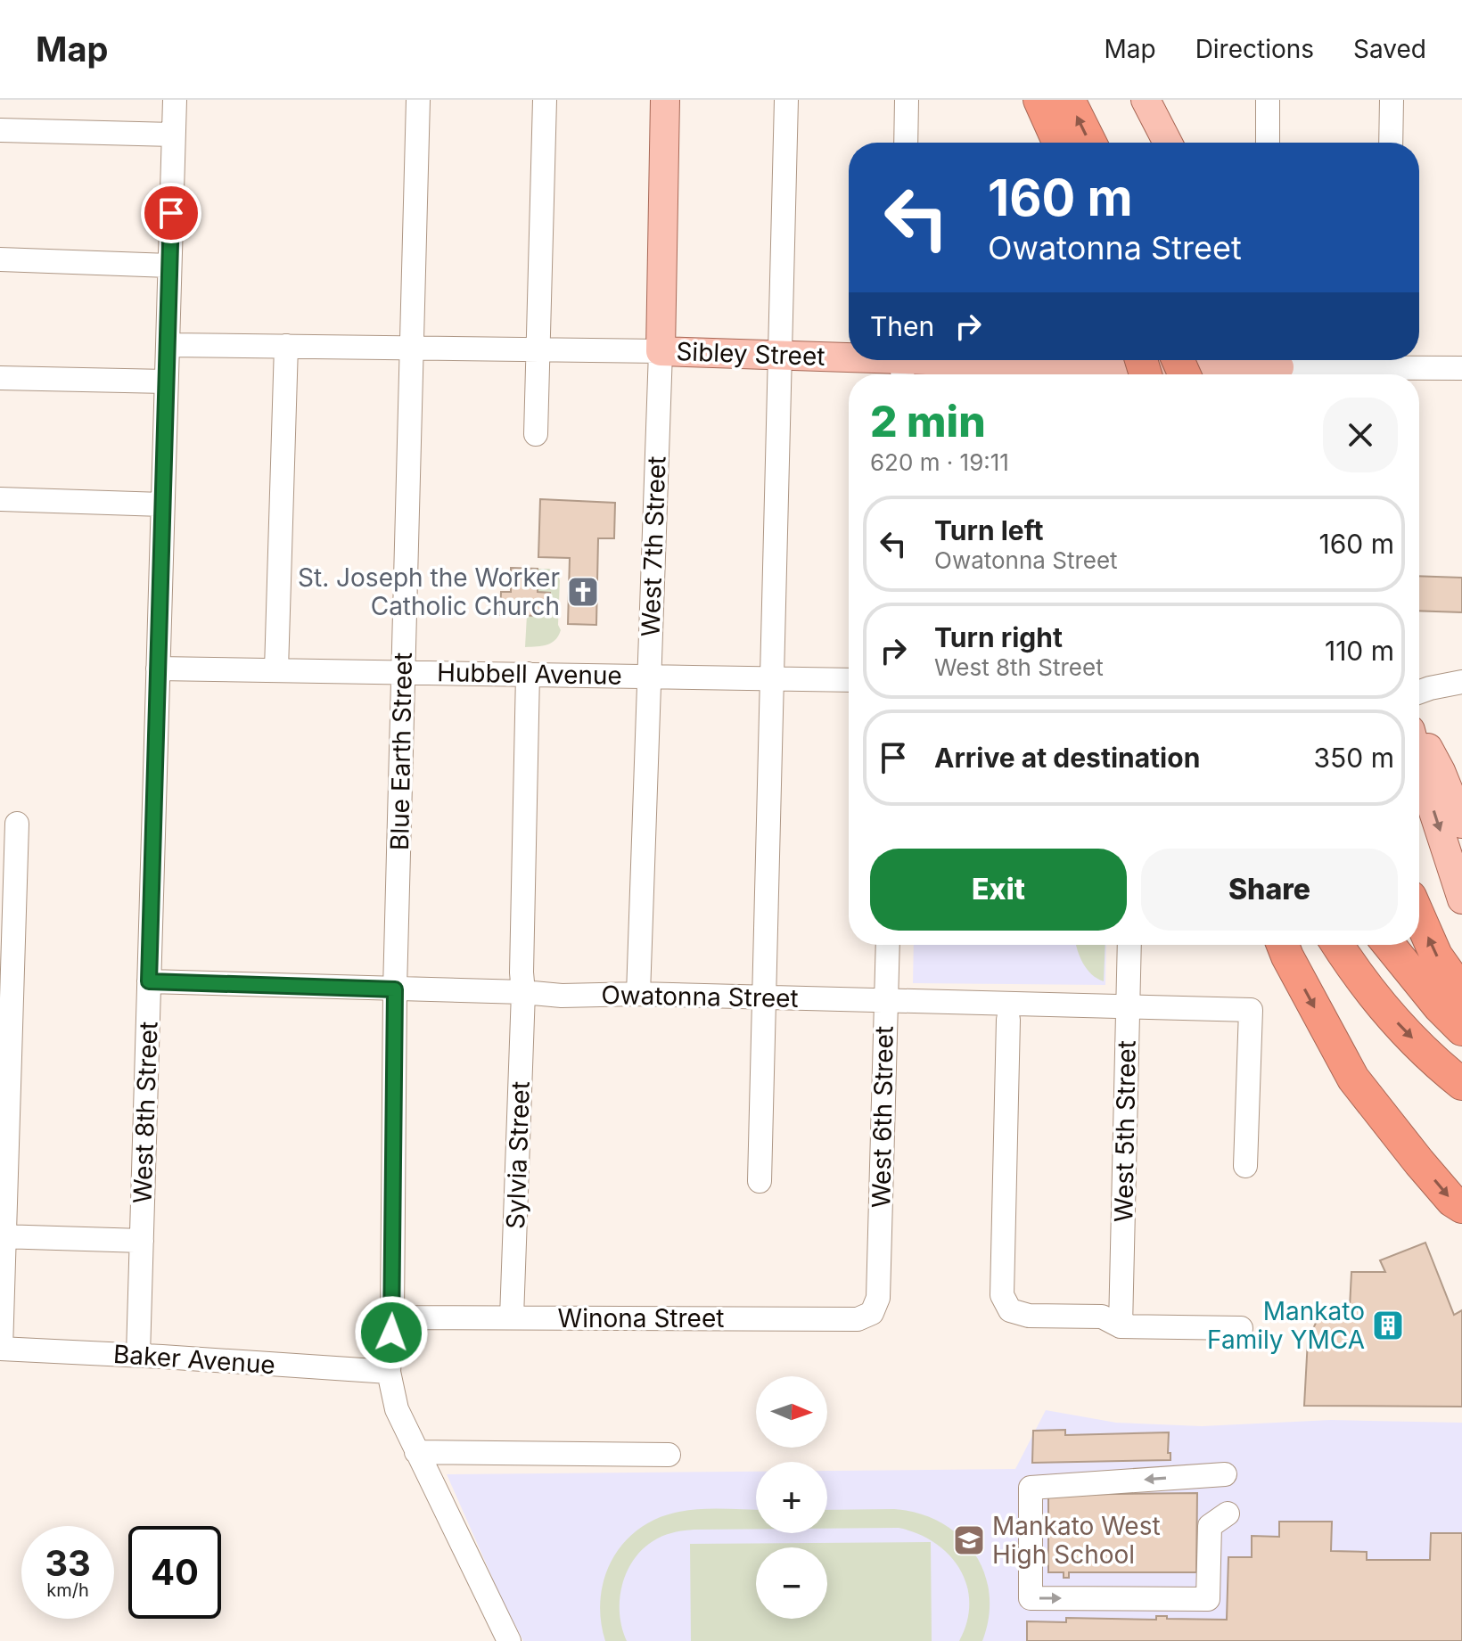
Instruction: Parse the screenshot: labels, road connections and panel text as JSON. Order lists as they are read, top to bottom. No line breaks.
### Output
{"streets":{"main road":["Sibley Street","West 7th Street"],"street":["Hubbell Avenue","Blue Earth Street","Owatonna Street","West 8th Street","West 6th Street","West 5th Street","Sylvia Street","Winona Street","Baker Avenue"]},"crossings":[["Sibley Street","West 7th Street"],["Sibley Street","Blue Earth Street"],["Sibley Street","West 8th Street"],["West 7th Street","Hubbell Avenue"],["West 7th Street","Owatonna Street"],["Hubbell Avenue","Blue Earth Street"],["Hubbell Avenue","West 8th Street"],["Hubbell Avenue","Sylvia Street"],["Blue Earth Street","Owatonna Street"],["Blue Earth Street","Winona Street"],["Blue Earth Street","Baker Avenue"],["Owatonna Street","West 8th Street"],["Owatonna Street","West 6th Street"],["Owatonna Street","West 5th Street"],["Owatonna Street","Sylvia Street"],["West 8th Street","Baker Avenue"],["West 6th Street","Winona Street"],["Sylvia Street","Winona Street"]],"places":{"church":["St. Joseph the Worker Catholic Church"],"building":["Mankato Family YMCA"],"school or university":["Mankato West High School"]},"north":"right","page":{"header":"Map","nav":["Map","Directions","Saved"],"turn":["160 m","Owatonna Street"],"then":"Then","heading":["2 min","620 m · 19:11"],"list":[{"name":"Turn left","note":"Owatonna Street","value":"160 m"},{"name":"Turn right","note":"West 8th Street","value":"110 m"},{"name":"Arrive at destination","value":"350 m"}],"buttons":["Exit","Share"],"map_buttons":["+","−"],"speed":"33 km/h","limit":"40"}}
